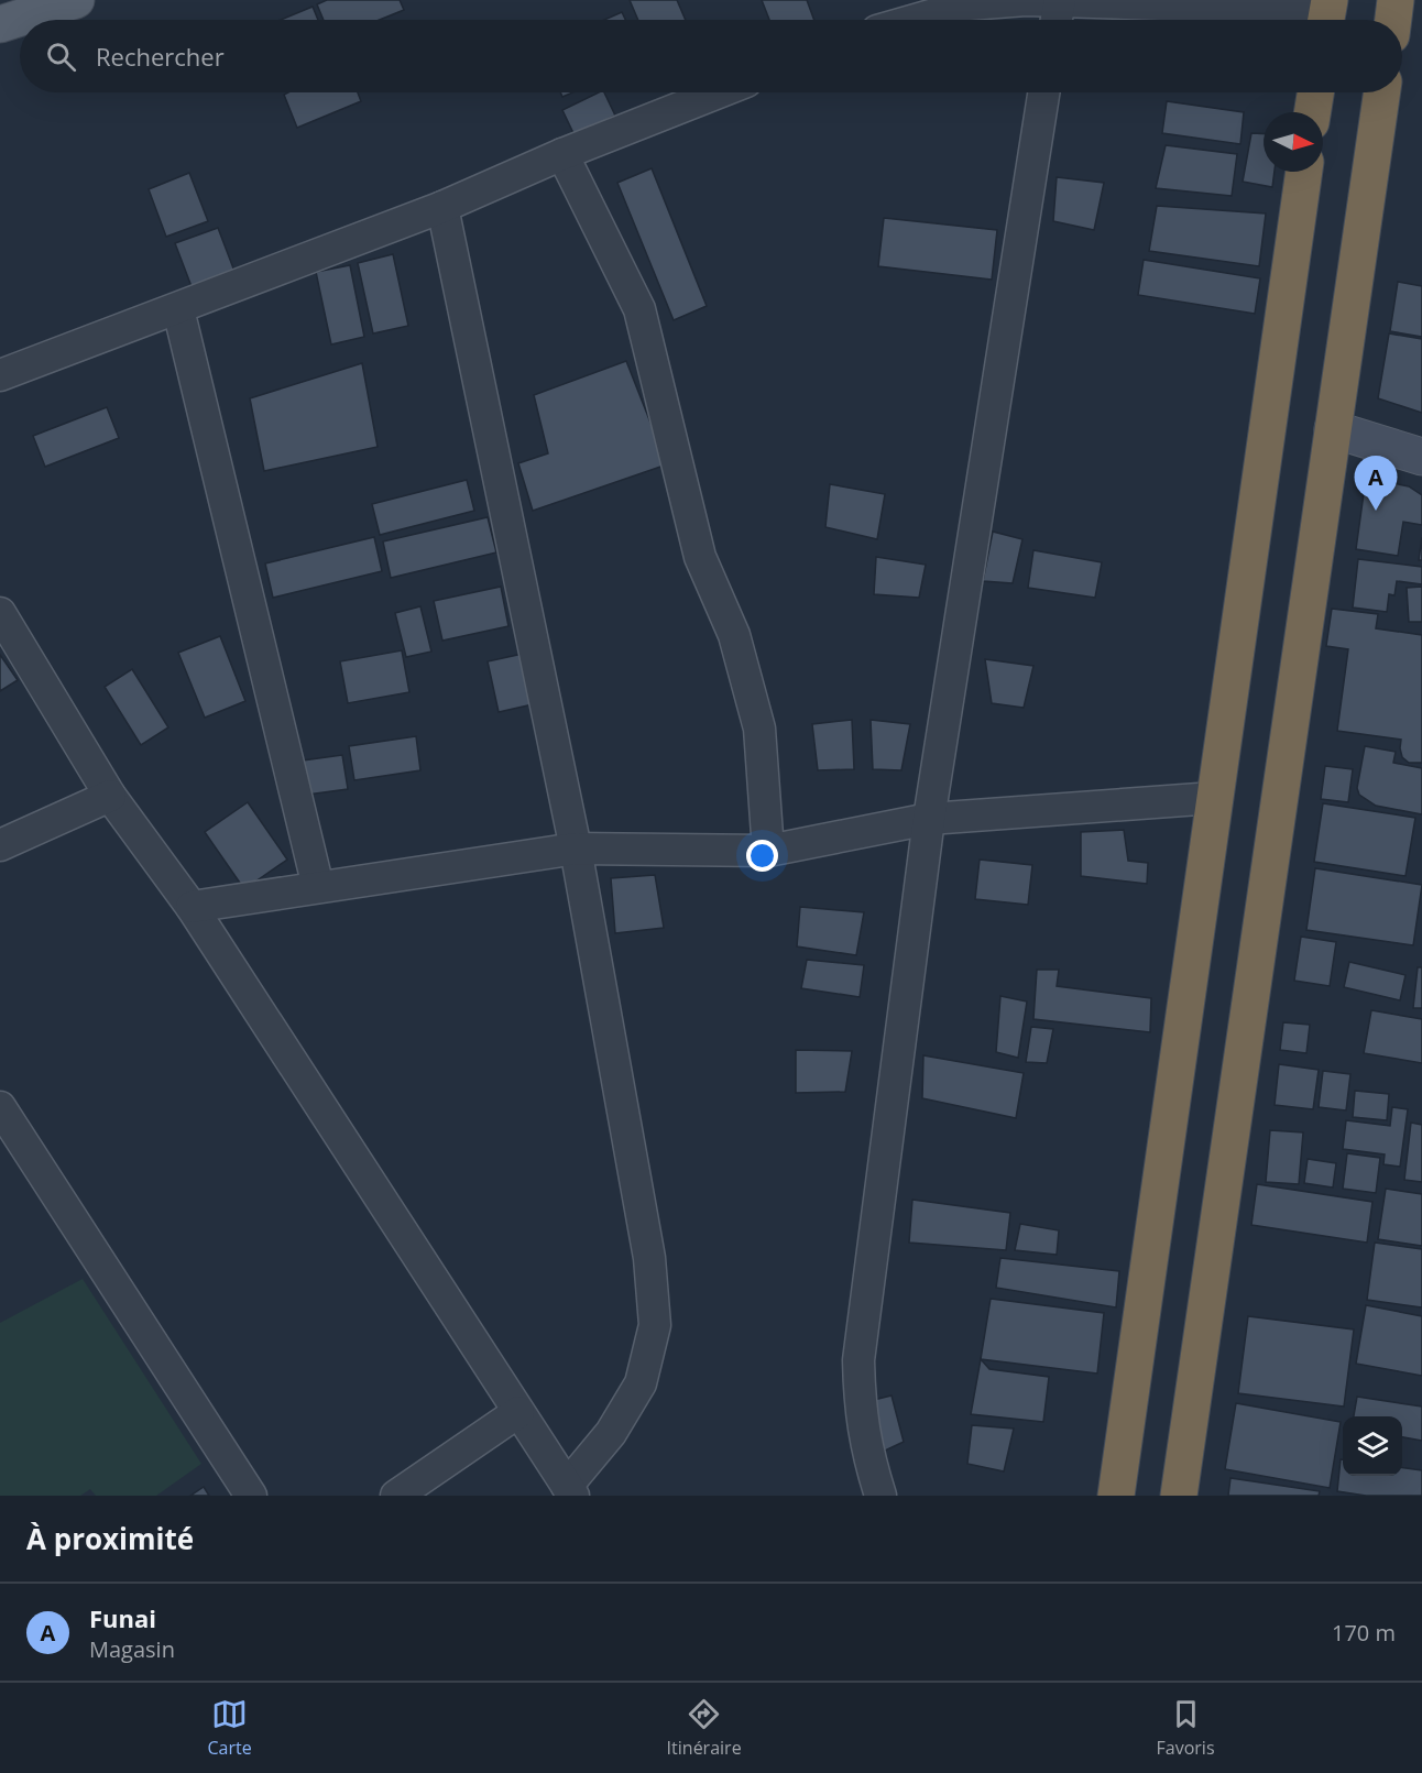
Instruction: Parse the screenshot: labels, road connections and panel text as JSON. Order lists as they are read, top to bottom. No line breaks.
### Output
{"north":"right","page":{"search":"Rechercher","pins":"A","heading":"À proximité","list":[{"mark":"A","name":"Funai","note":"Magasin","value":"170 m"}],"nav":["Carte","Itinéraire","Favoris"]}}
